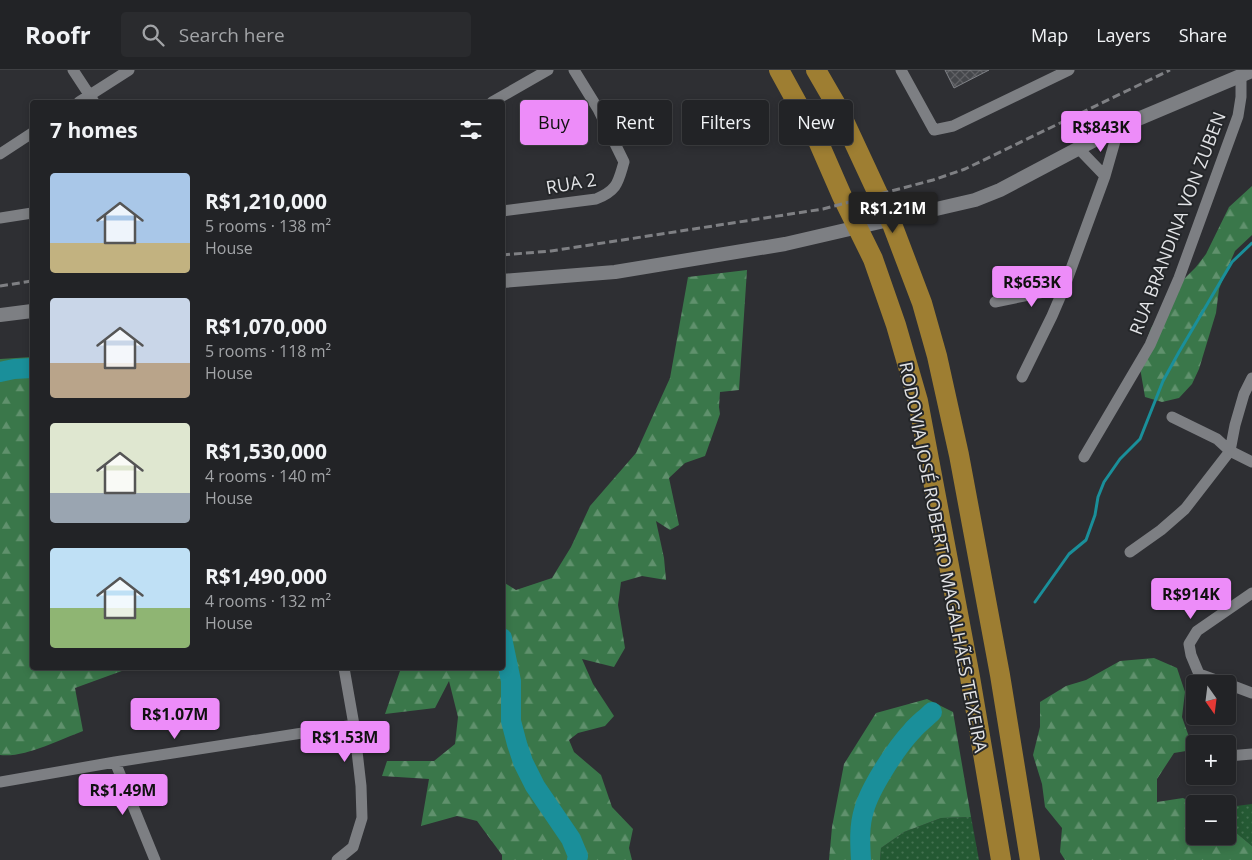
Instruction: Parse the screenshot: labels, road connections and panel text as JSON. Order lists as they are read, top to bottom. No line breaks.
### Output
{"streets":{"highway":["RODOVIA JOSÉ ROBERTO MAGALHÃES TEIXEIRA"],"street":["RUA 2","RUA BRANDINA VON ZUBEN"]},"north":"bottom","page":{"header":"Roofr","search":"Search here","nav":["Map","Layers","Share"],"chip":["Buy","Rent","Filters","New"],"heading":"7 homes","price":["R$843K","R$1.21M","R$653K","R$914K","R$1.07M","R$1.53M","R$1.49M"],"list":[{"name":"R$1,210,000","note":"5 rooms · 138 m² · House"},{"name":"R$1,070,000","note":"5 rooms · 118 m² · House"},{"name":"R$1,530,000","note":"4 rooms · 140 m² · House"},{"name":"R$1,490,000","note":"4 rooms · 132 m² · House"}],"map_buttons":["+","−"]}}
